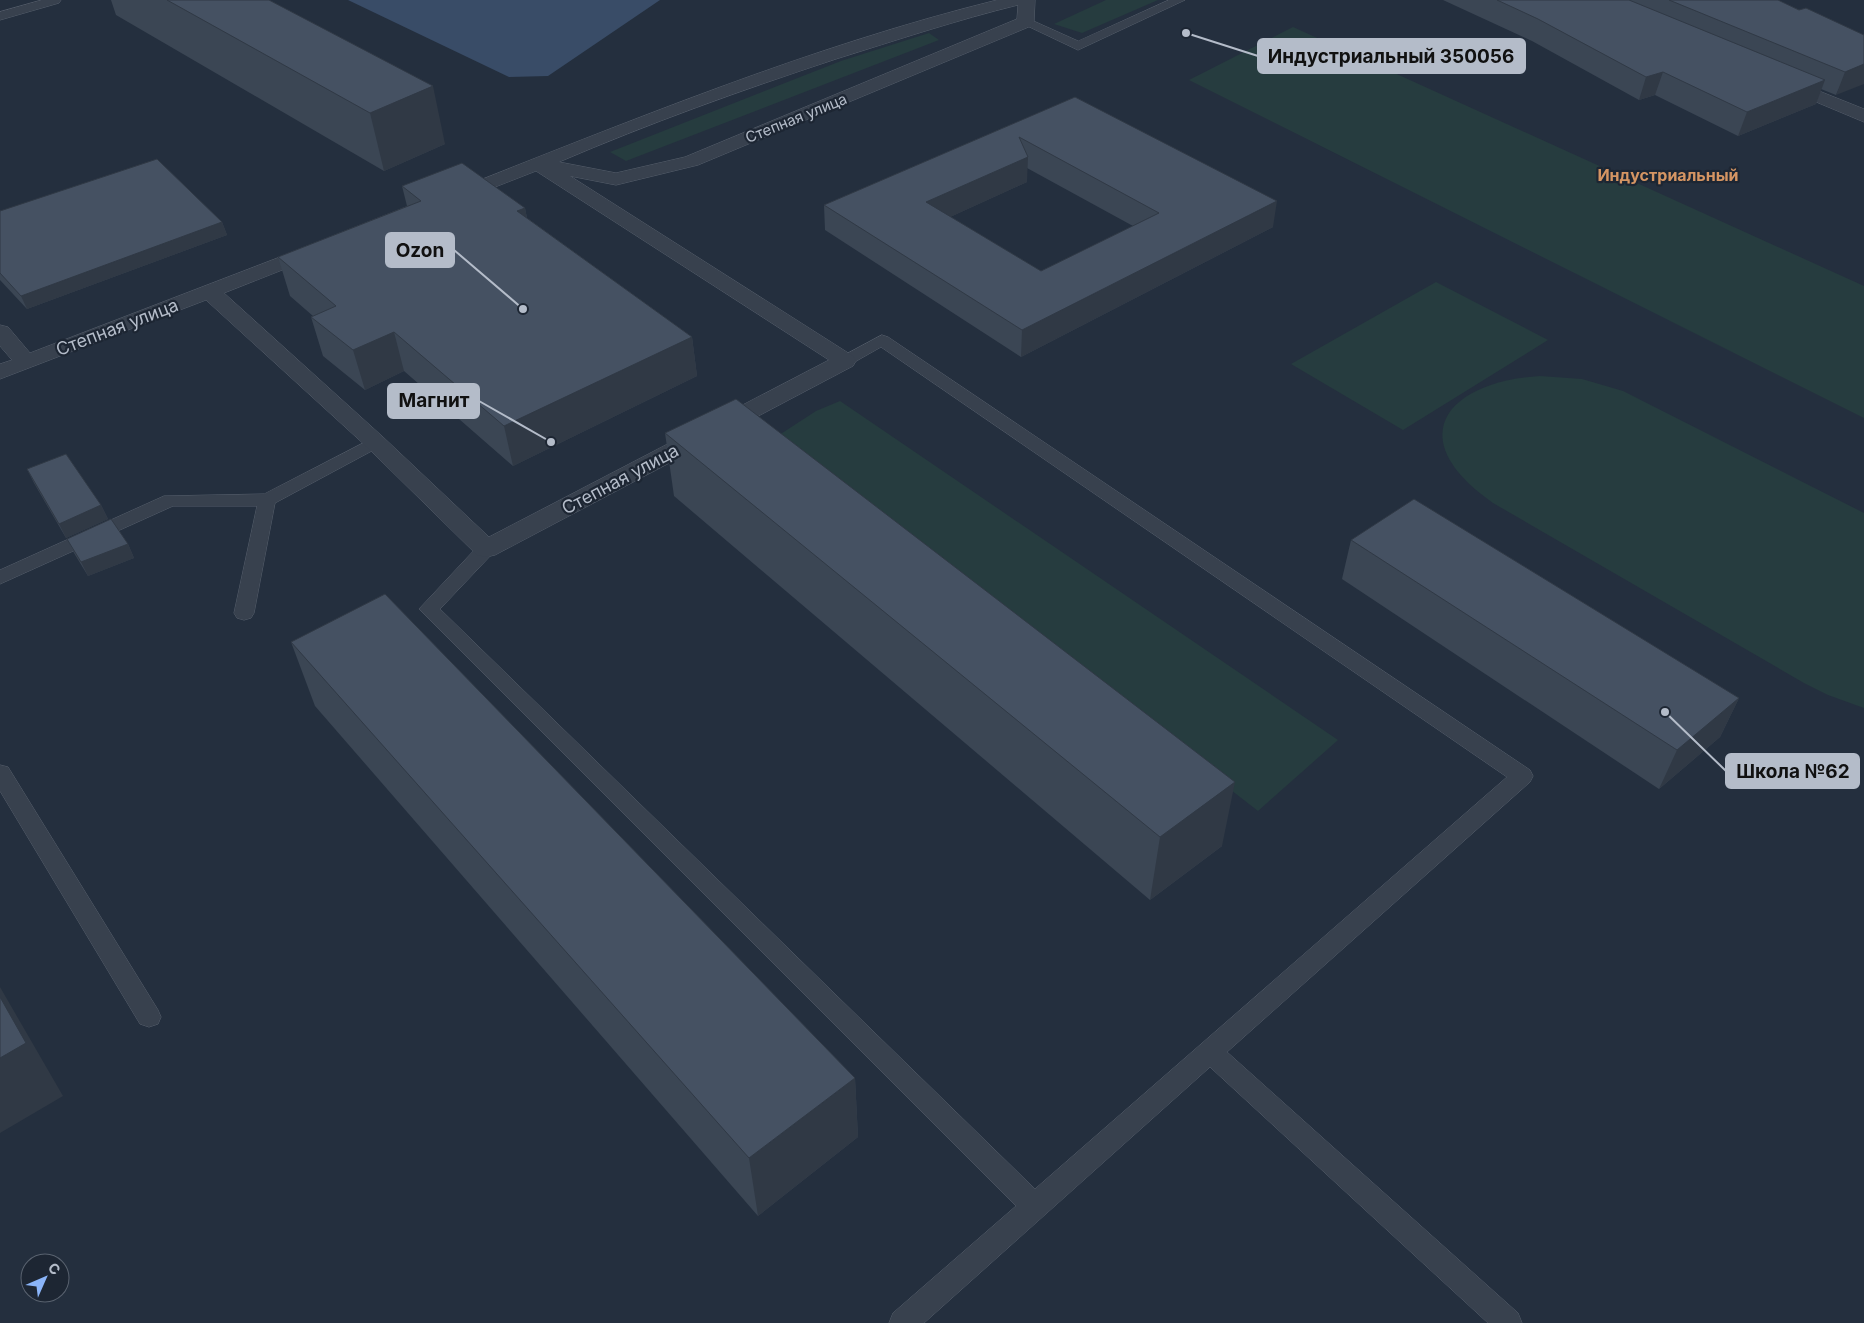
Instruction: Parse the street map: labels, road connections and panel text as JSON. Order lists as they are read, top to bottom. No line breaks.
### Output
{"streets":{"street":["Степная улица"]},"districts":["Индустриальный"],"places":["Индустриальный 350056","Ozon","Магнит","Школа №62"],"north":"top right"}
